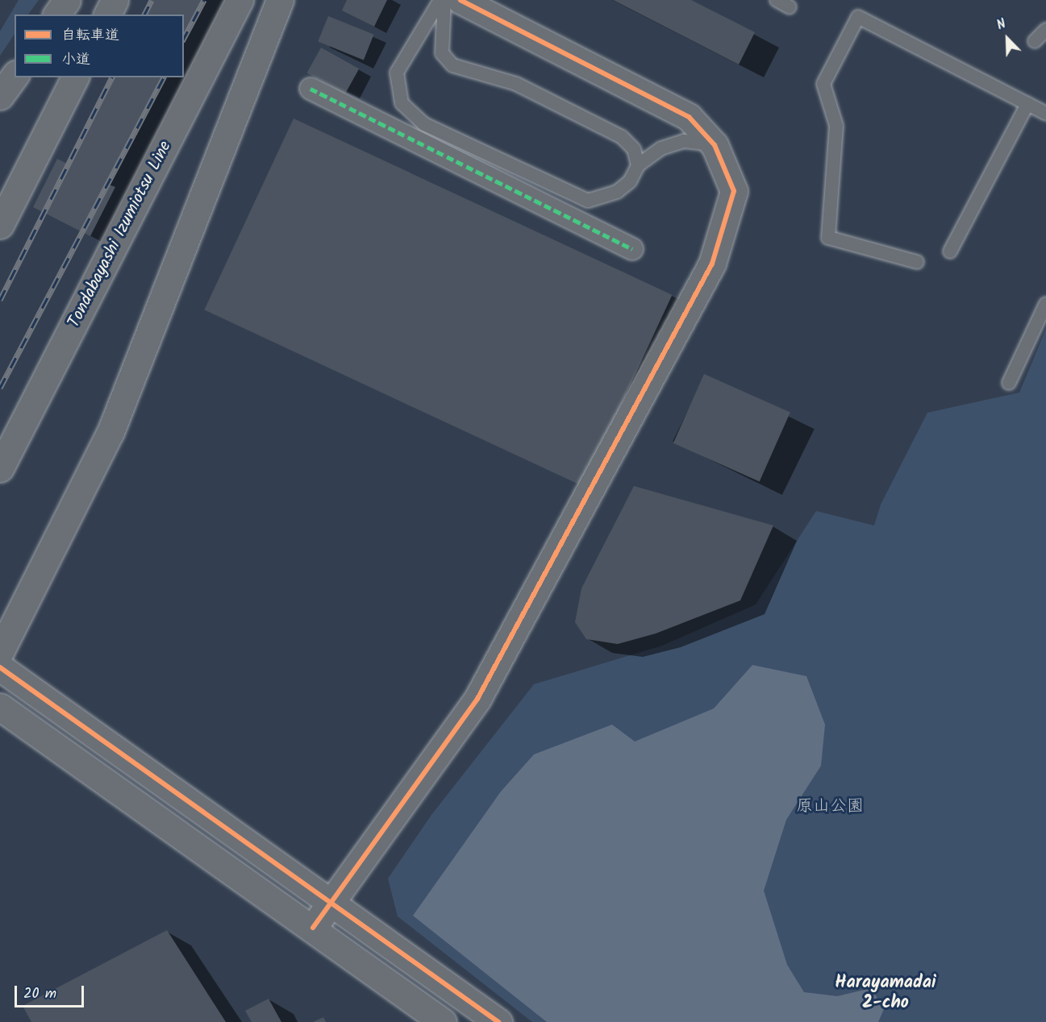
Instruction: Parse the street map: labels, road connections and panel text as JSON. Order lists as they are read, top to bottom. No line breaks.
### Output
{"streets":{"street":["Tondabayashi Izumiotsu Line"]},"districts":["Harayamadai 2-cho"],"parks":["原山公園"],"legend":["自転車道","小道"],"scale_bar":"20 m","north":"top left"}
